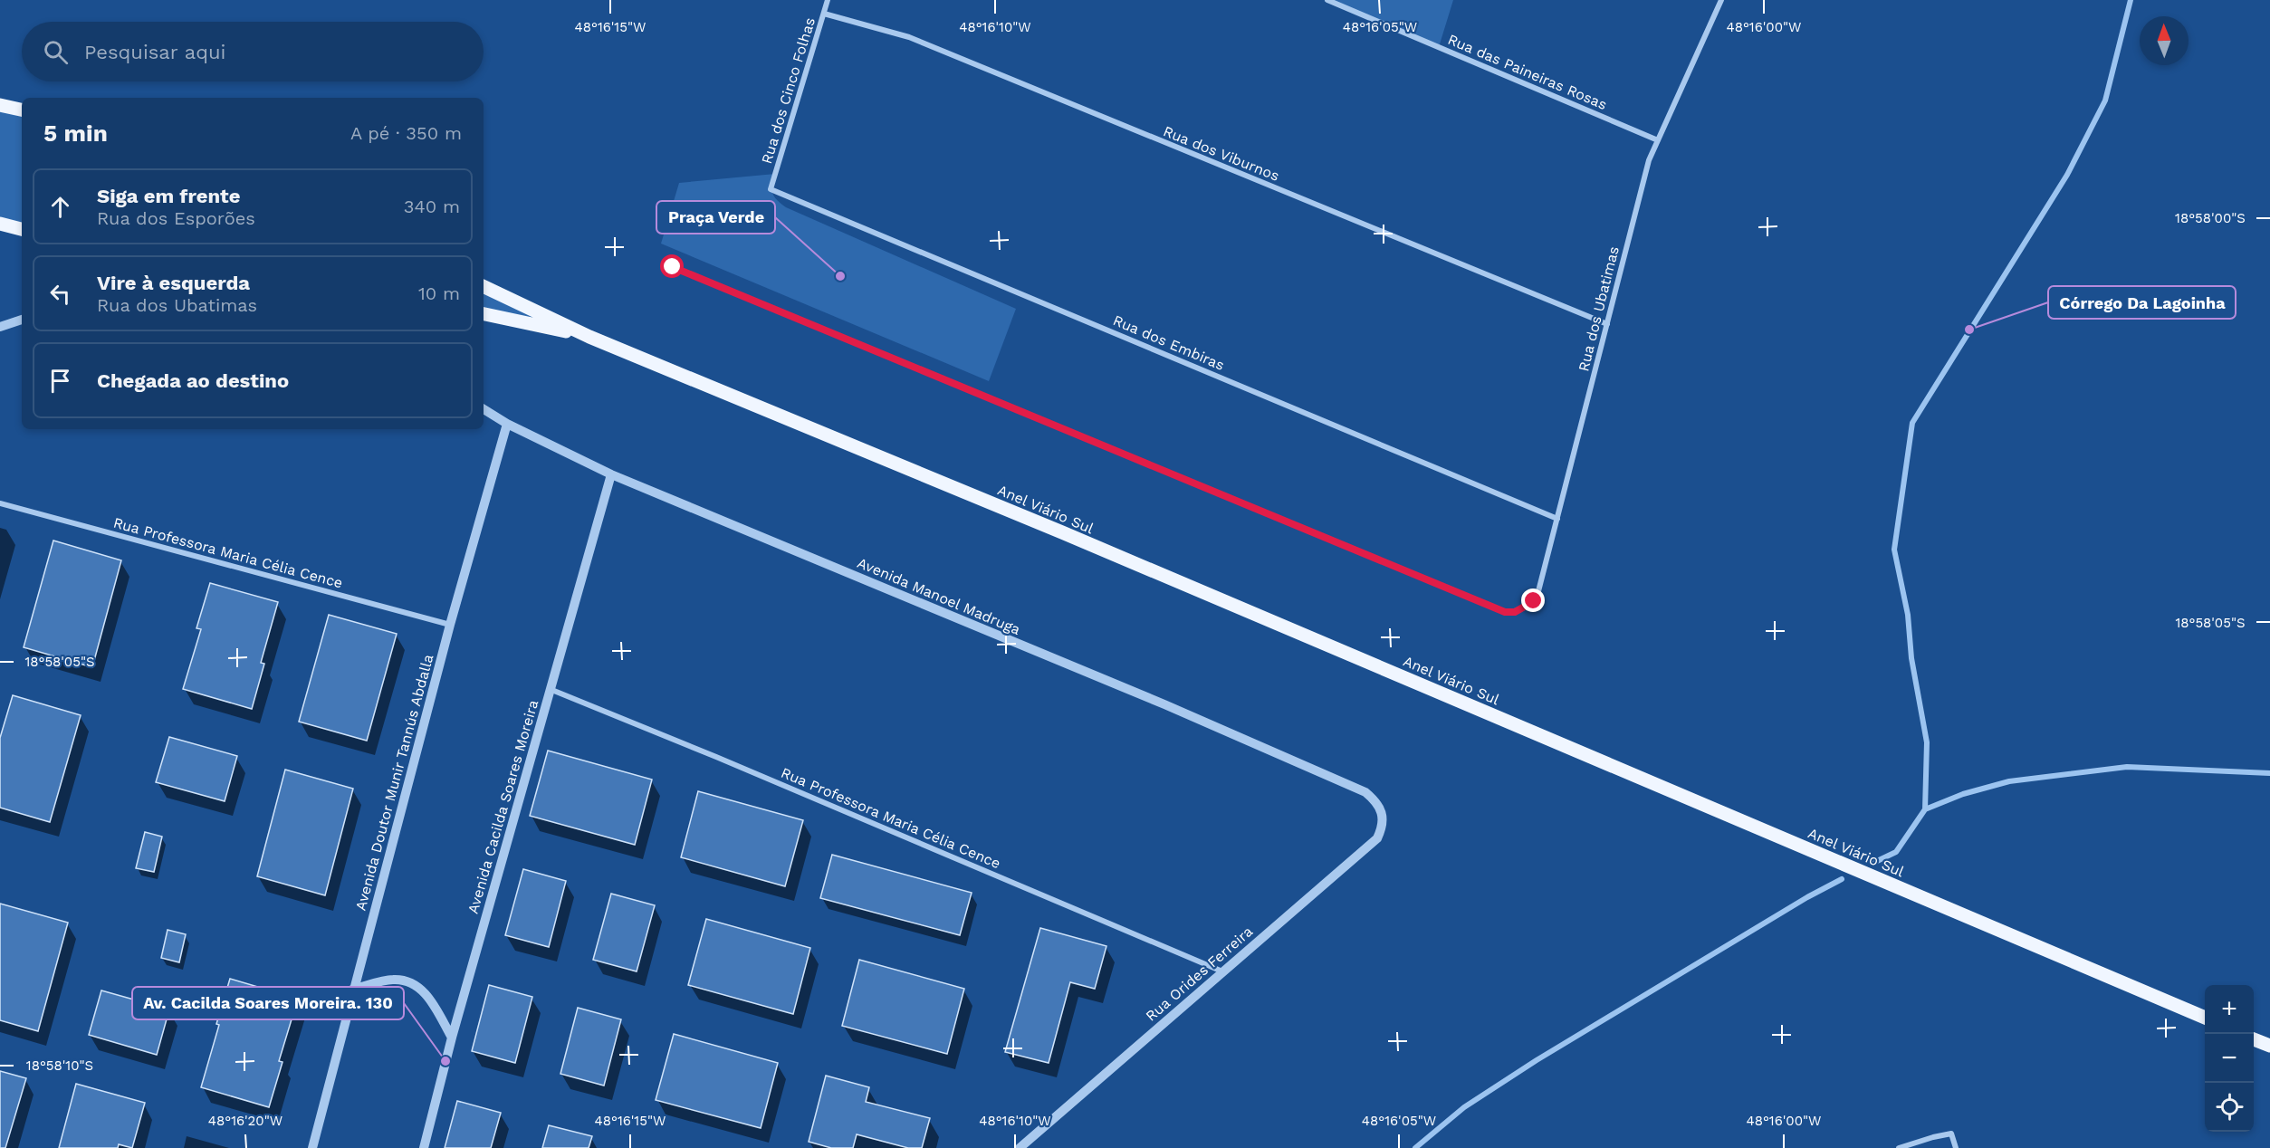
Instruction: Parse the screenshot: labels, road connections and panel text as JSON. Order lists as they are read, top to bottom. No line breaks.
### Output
{"streets":{"main road":["Anel Viário Sul"],"street":["Rua das Paineiras Rosas","Rua dos Cinco Folhas","Rua dos Viburnos","Rua dos Ubatimas","Rua dos Embiras","Rua Professora Maria Célia Cence","Avenida Manoel Madruga","Avenida Doutor Munir Tannús Abdalla","Avenida Cacilda Soares Moreira","Rua Orides Ferreira"]},"crossings":[["Rua das Paineiras Rosas","Rua dos Ubatimas"],["Rua dos Cinco Folhas","Rua dos Viburnos"],["Rua dos Cinco Folhas","Rua dos Embiras"],["Rua dos Viburnos","Rua dos Ubatimas"],["Rua dos Ubatimas","Rua dos Embiras"],["Rua Professora Maria Célia Cence","Avenida Doutor Munir Tannús Abdalla"],["Rua Professora Maria Célia Cence","Avenida Cacilda Soares Moreira"],["Rua Professora Maria Célia Cence","Rua Orides Ferreira"],["Avenida Manoel Madruga","Avenida Doutor Munir Tannús Abdalla"],["Avenida Manoel Madruga","Avenida Cacilda Soares Moreira"],["Avenida Manoel Madruga","Rua Orides Ferreira"]],"places":["Praça Verde","Córrego Da Lagoinha","Av. Cacilda Soares Moreira. 130"],"north":"top","page":{"search":"Pesquisar aqui","heading":["5 min","A pé · 350 m"],"list":[["Siga em frente","Rua dos Esporões","340 m"],["Vire à esquerda","Rua dos Ubatimas","10 m"],"Chegada ao destino"],"map_buttons":["+","−"]},"coordinates":["48°16'15\"W","48°16'10\"W","48°16'05\"W","48°16'00\"W","18°58'00\"S","18°58'05\"S","18°58'10\"S","48°16'20\"W"]}
